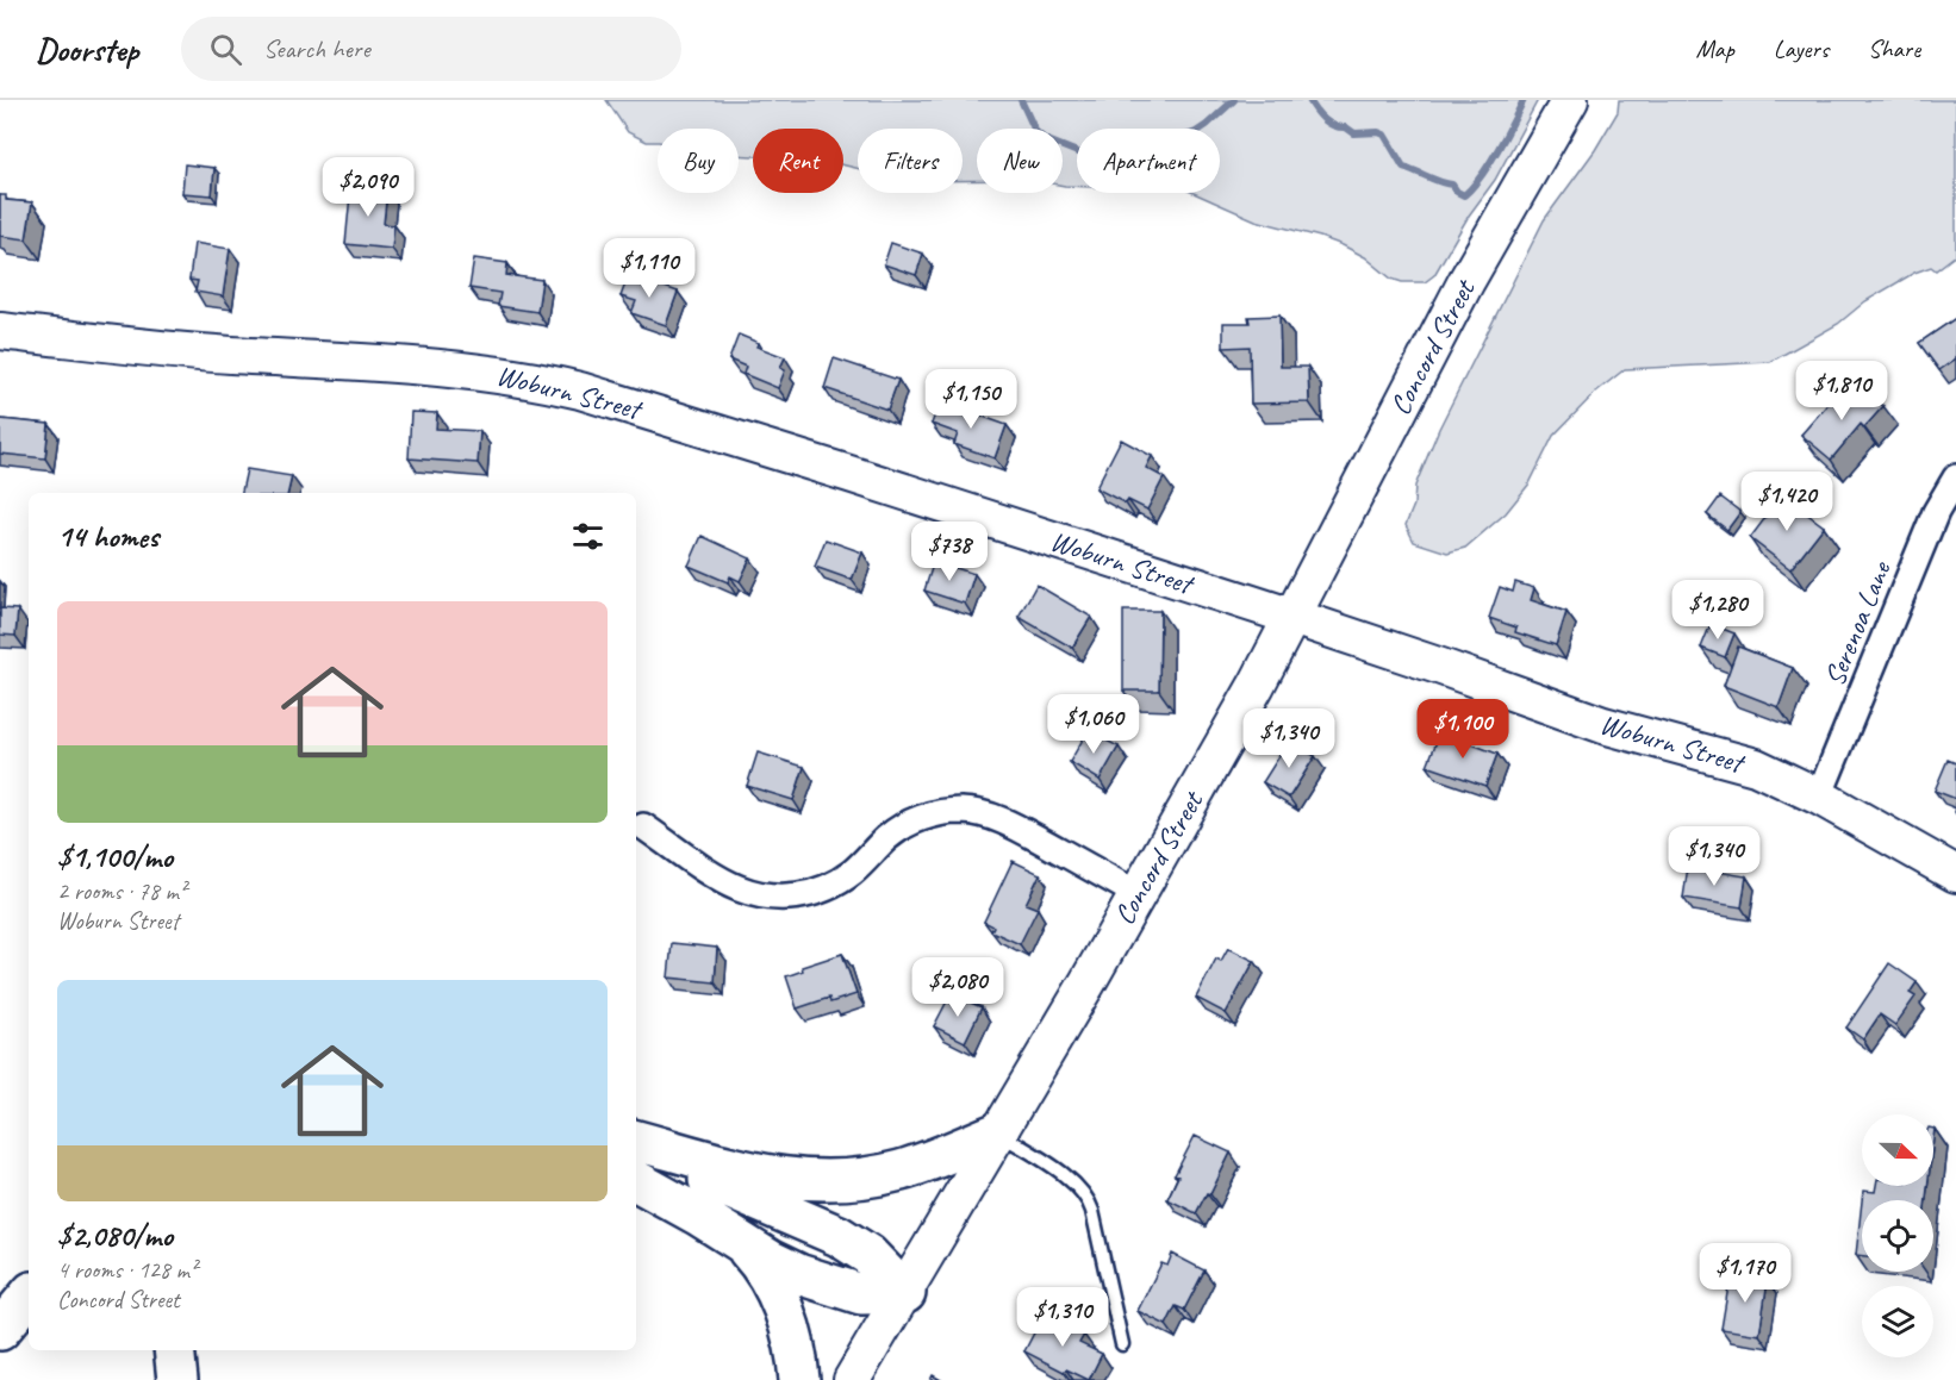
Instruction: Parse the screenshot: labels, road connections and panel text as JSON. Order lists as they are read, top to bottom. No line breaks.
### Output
{"streets":{"street":["Concord Street","Woburn Street","Serenoa Lane"]},"crossings":[["Concord Street","Woburn Street"],["Woburn Street","Serenoa Lane"]],"north":"right","page":{"header":"Doorstep","search":"Search here","nav":["Map","Layers","Share"],"chip":["Buy","Rent","Filters","New","Apartment"],"price":["$2,090","$1,110","$1,810","$1,150","$1,420","$738","$1,280","$1,060","$1,100","$1,340","$1,340","$2,080","$1,170","$1,310"],"heading":"14 homes","list":[{"name":"$1,100/mo","note":"2 rooms · 78 m² · Woburn Street"},{"name":"$2,080/mo","note":"4 rooms · 128 m² · Concord Street"}]}}
